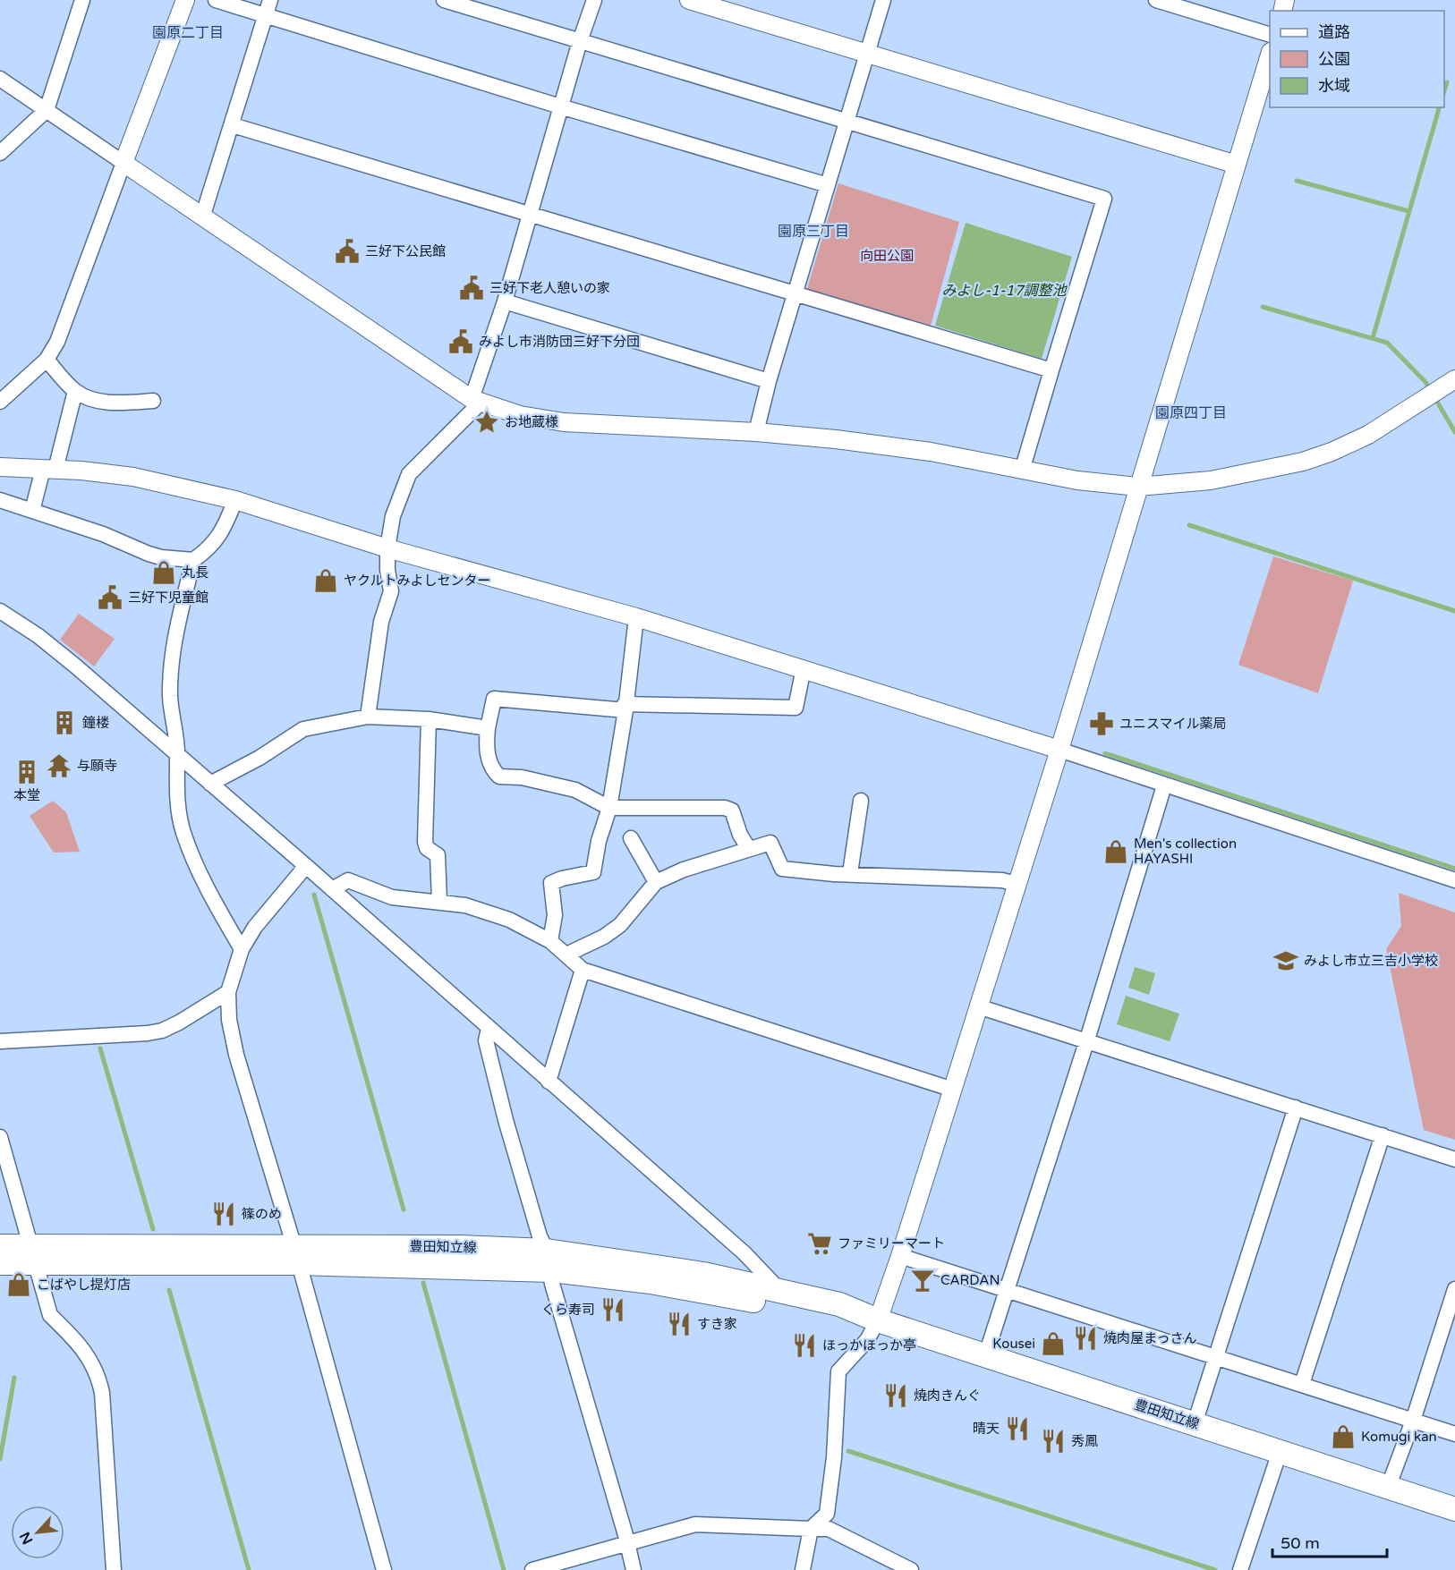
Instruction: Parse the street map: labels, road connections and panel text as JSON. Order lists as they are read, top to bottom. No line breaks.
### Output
{"streets":{"main road":["豊田知立線"]},"districts":["園原二丁目","園原三丁目","園原四丁目"],"water":["みよし-1-17調整池"],"parks":["向田公園"],"places":{"public building":["三好下公民館","三好下老人憩いの家","みよし市消防団三好下分団","三好下児童館"],"place":["お地蔵様"],"shop":["丸長","ヤクルトみよしセンター","Men's collection HAYASHI","こばやし提灯店","Kousei","Komugi kan"],"building":["鐘楼","本堂"],"pharmacy":["ユニスマイル薬局"],"temple":["与願寺"],"school or university":["みよし市立三吉小学校"],"restaurant":["篠のめ","くら寿司","すき家","焼肉屋まっさん","ほっかほっか亭","焼肉きんぐ","晴天","秀鳳"],"supermarket":["ファミリーマート"],"bar":["CARDAN"]},"legend":["道路","公園","水域"],"scale_bar":"50 m","north":"bottom left"}
